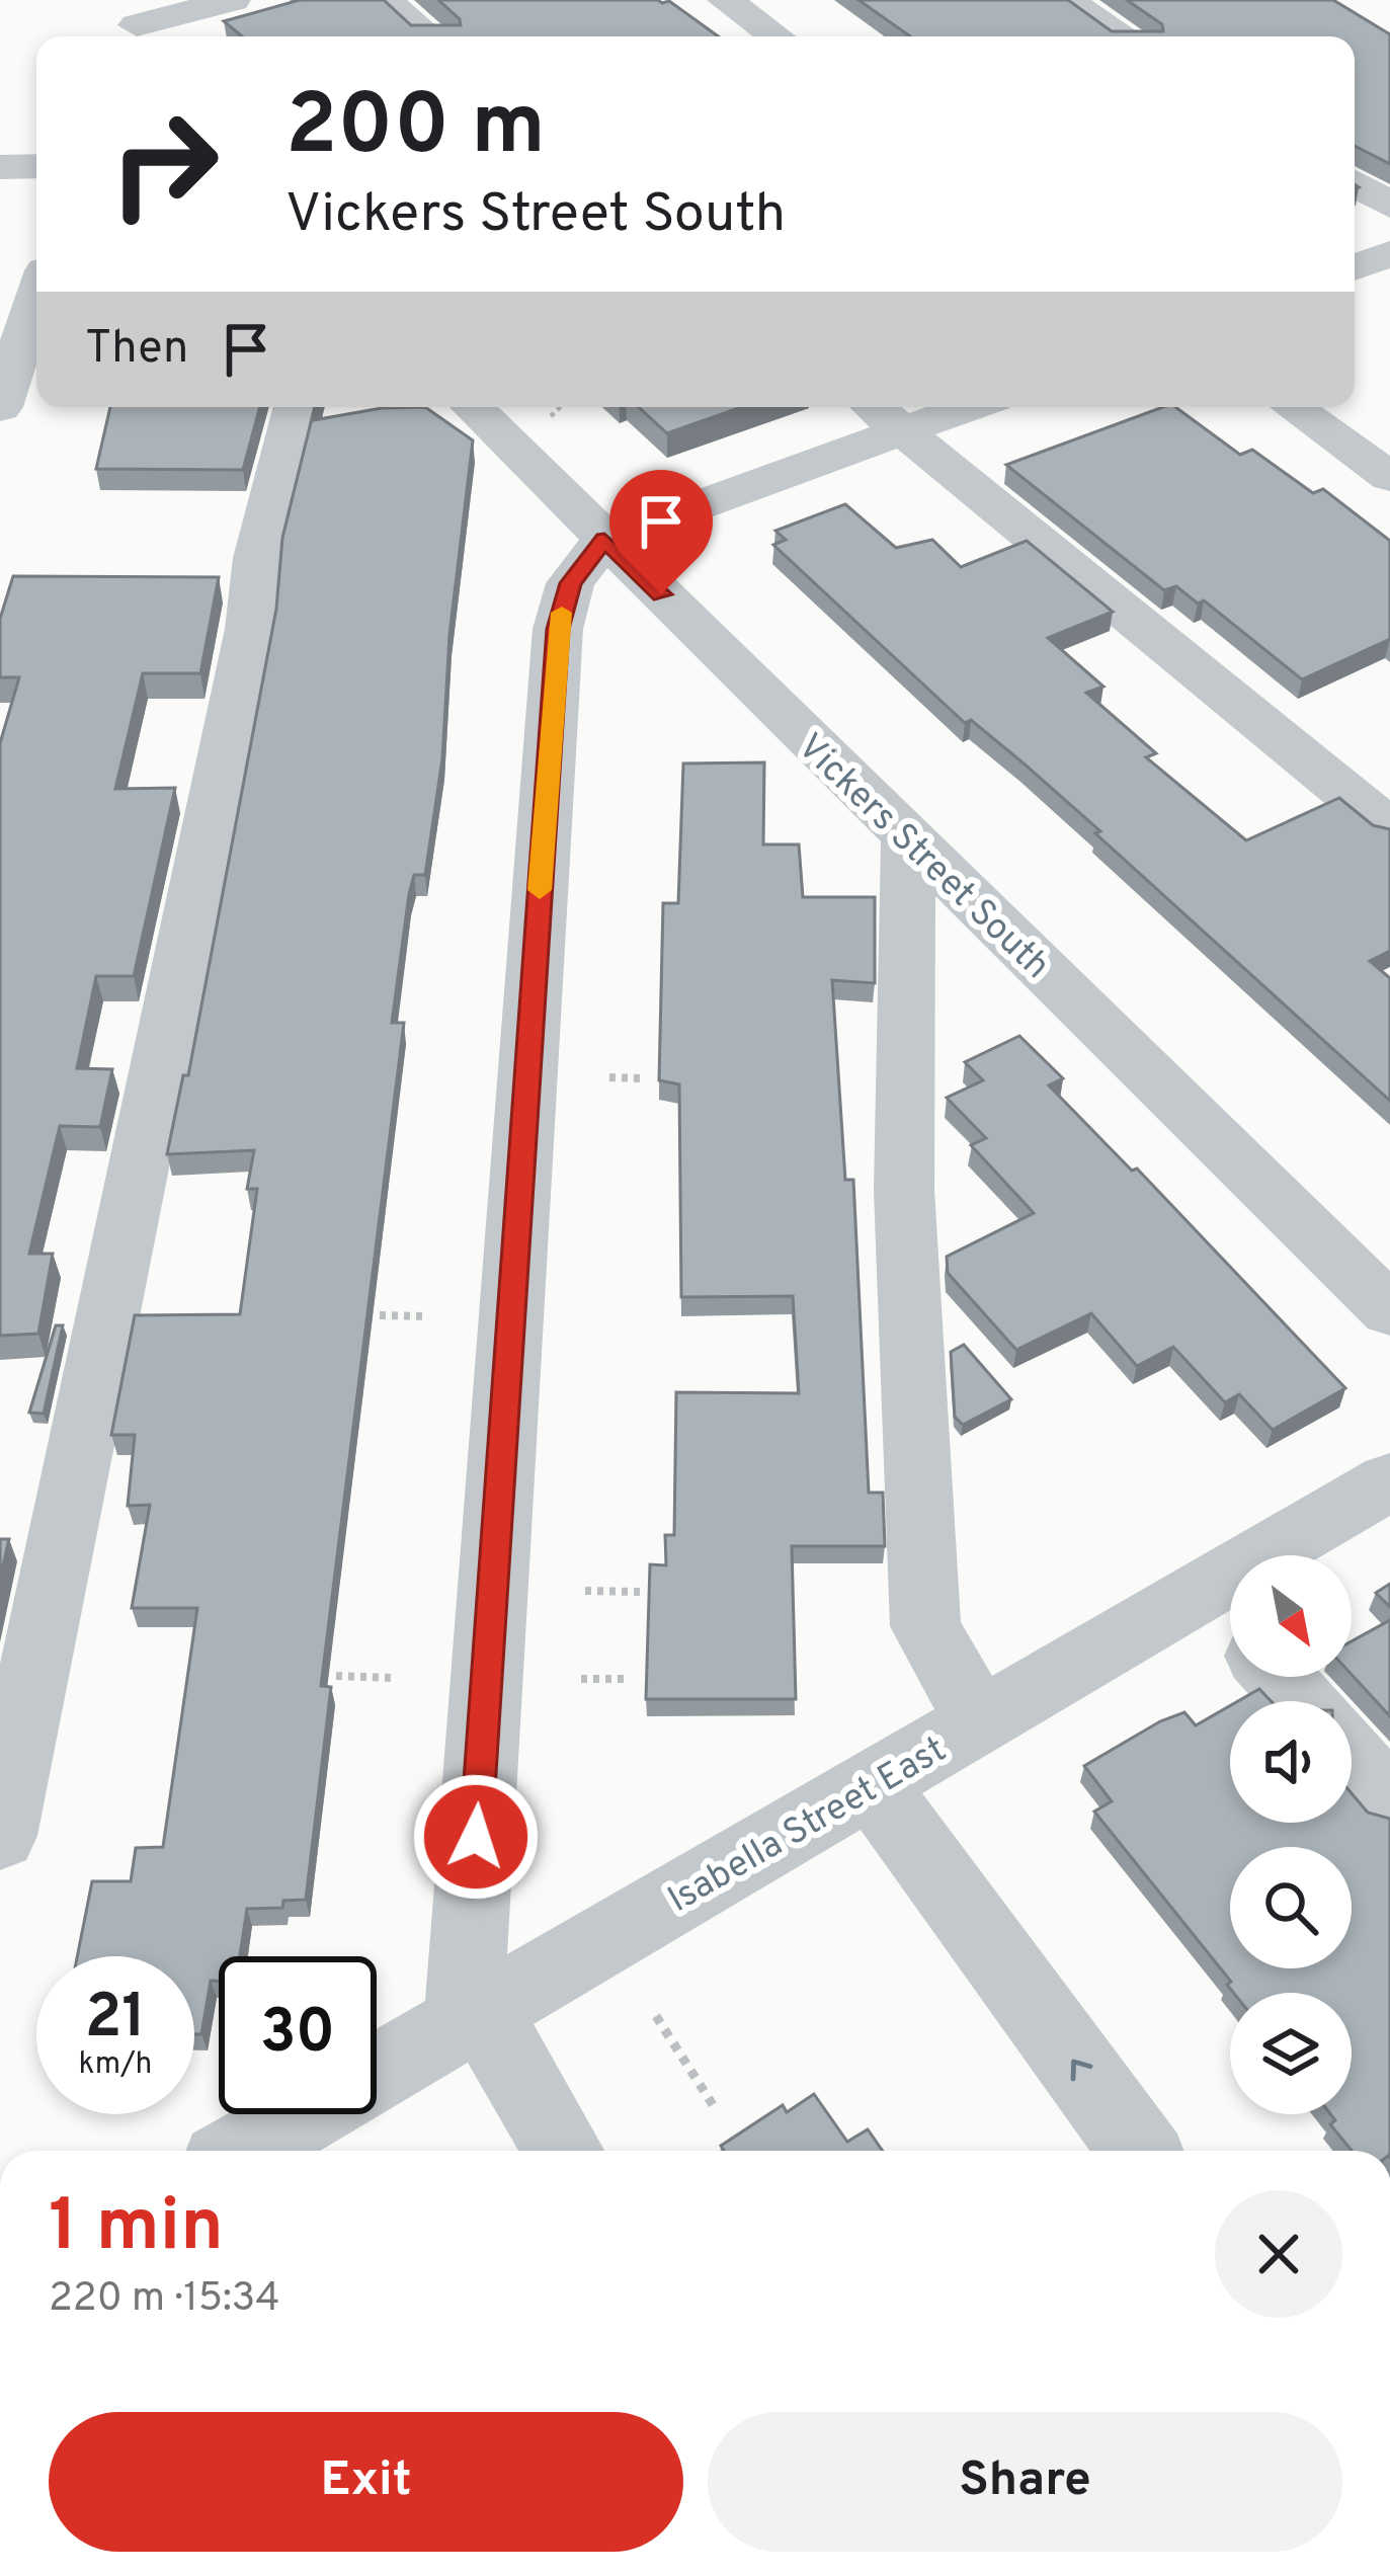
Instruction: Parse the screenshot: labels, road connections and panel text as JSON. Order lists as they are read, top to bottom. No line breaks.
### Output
{"streets":{"street":["Vickers Street South","Isabella Street East"]},"north":"bottom right","page":{"turn":["200 m","Vickers Street South"],"then":"Then","speed":"21 km/h","limit":"30","heading":["1 min","220 m · 15:34"],"buttons":["Exit","Share"]}}
